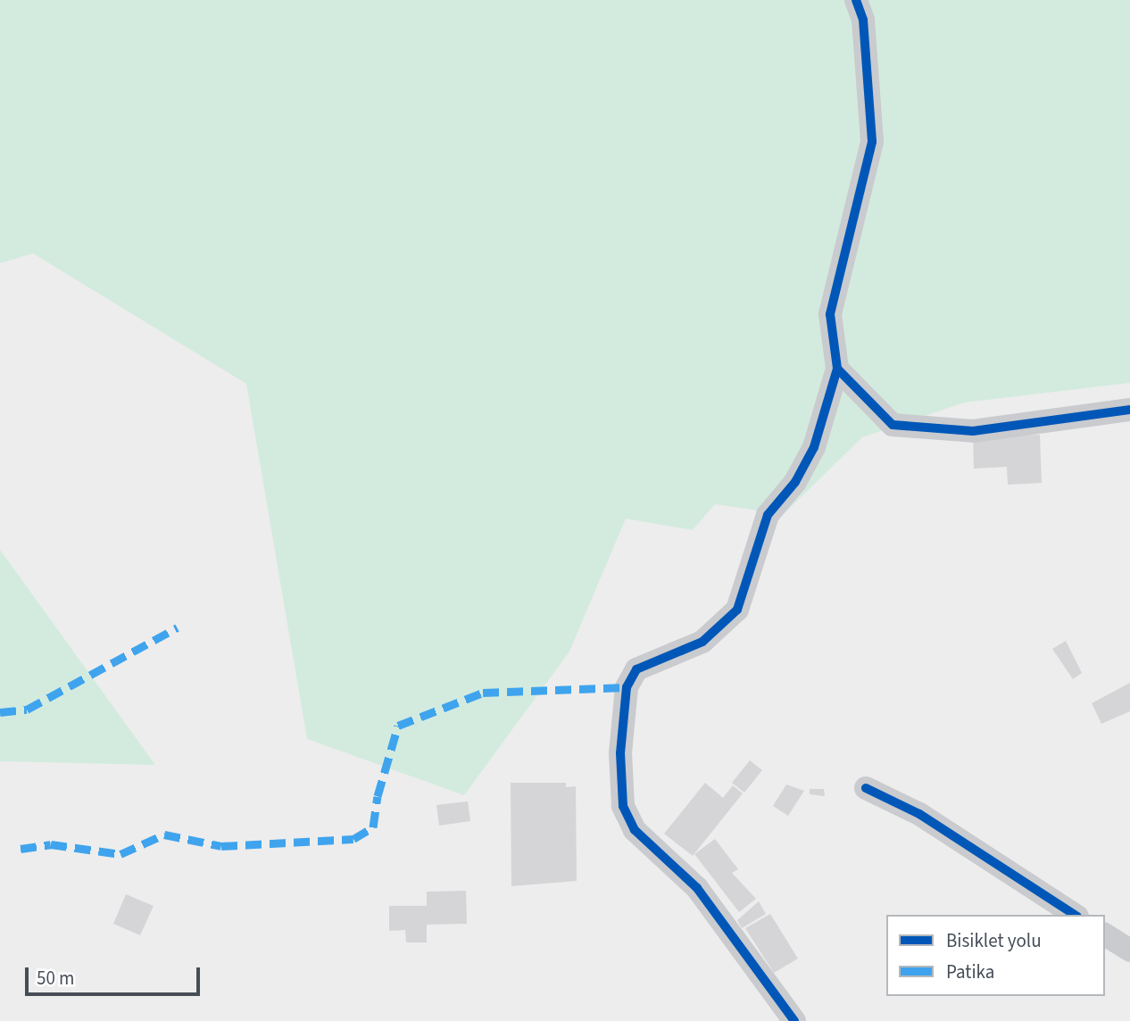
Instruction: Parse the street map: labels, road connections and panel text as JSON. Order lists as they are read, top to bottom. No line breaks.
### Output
{"legend":["Bisiklet yolu","Patika"],"scale_bar":"50 m"}
